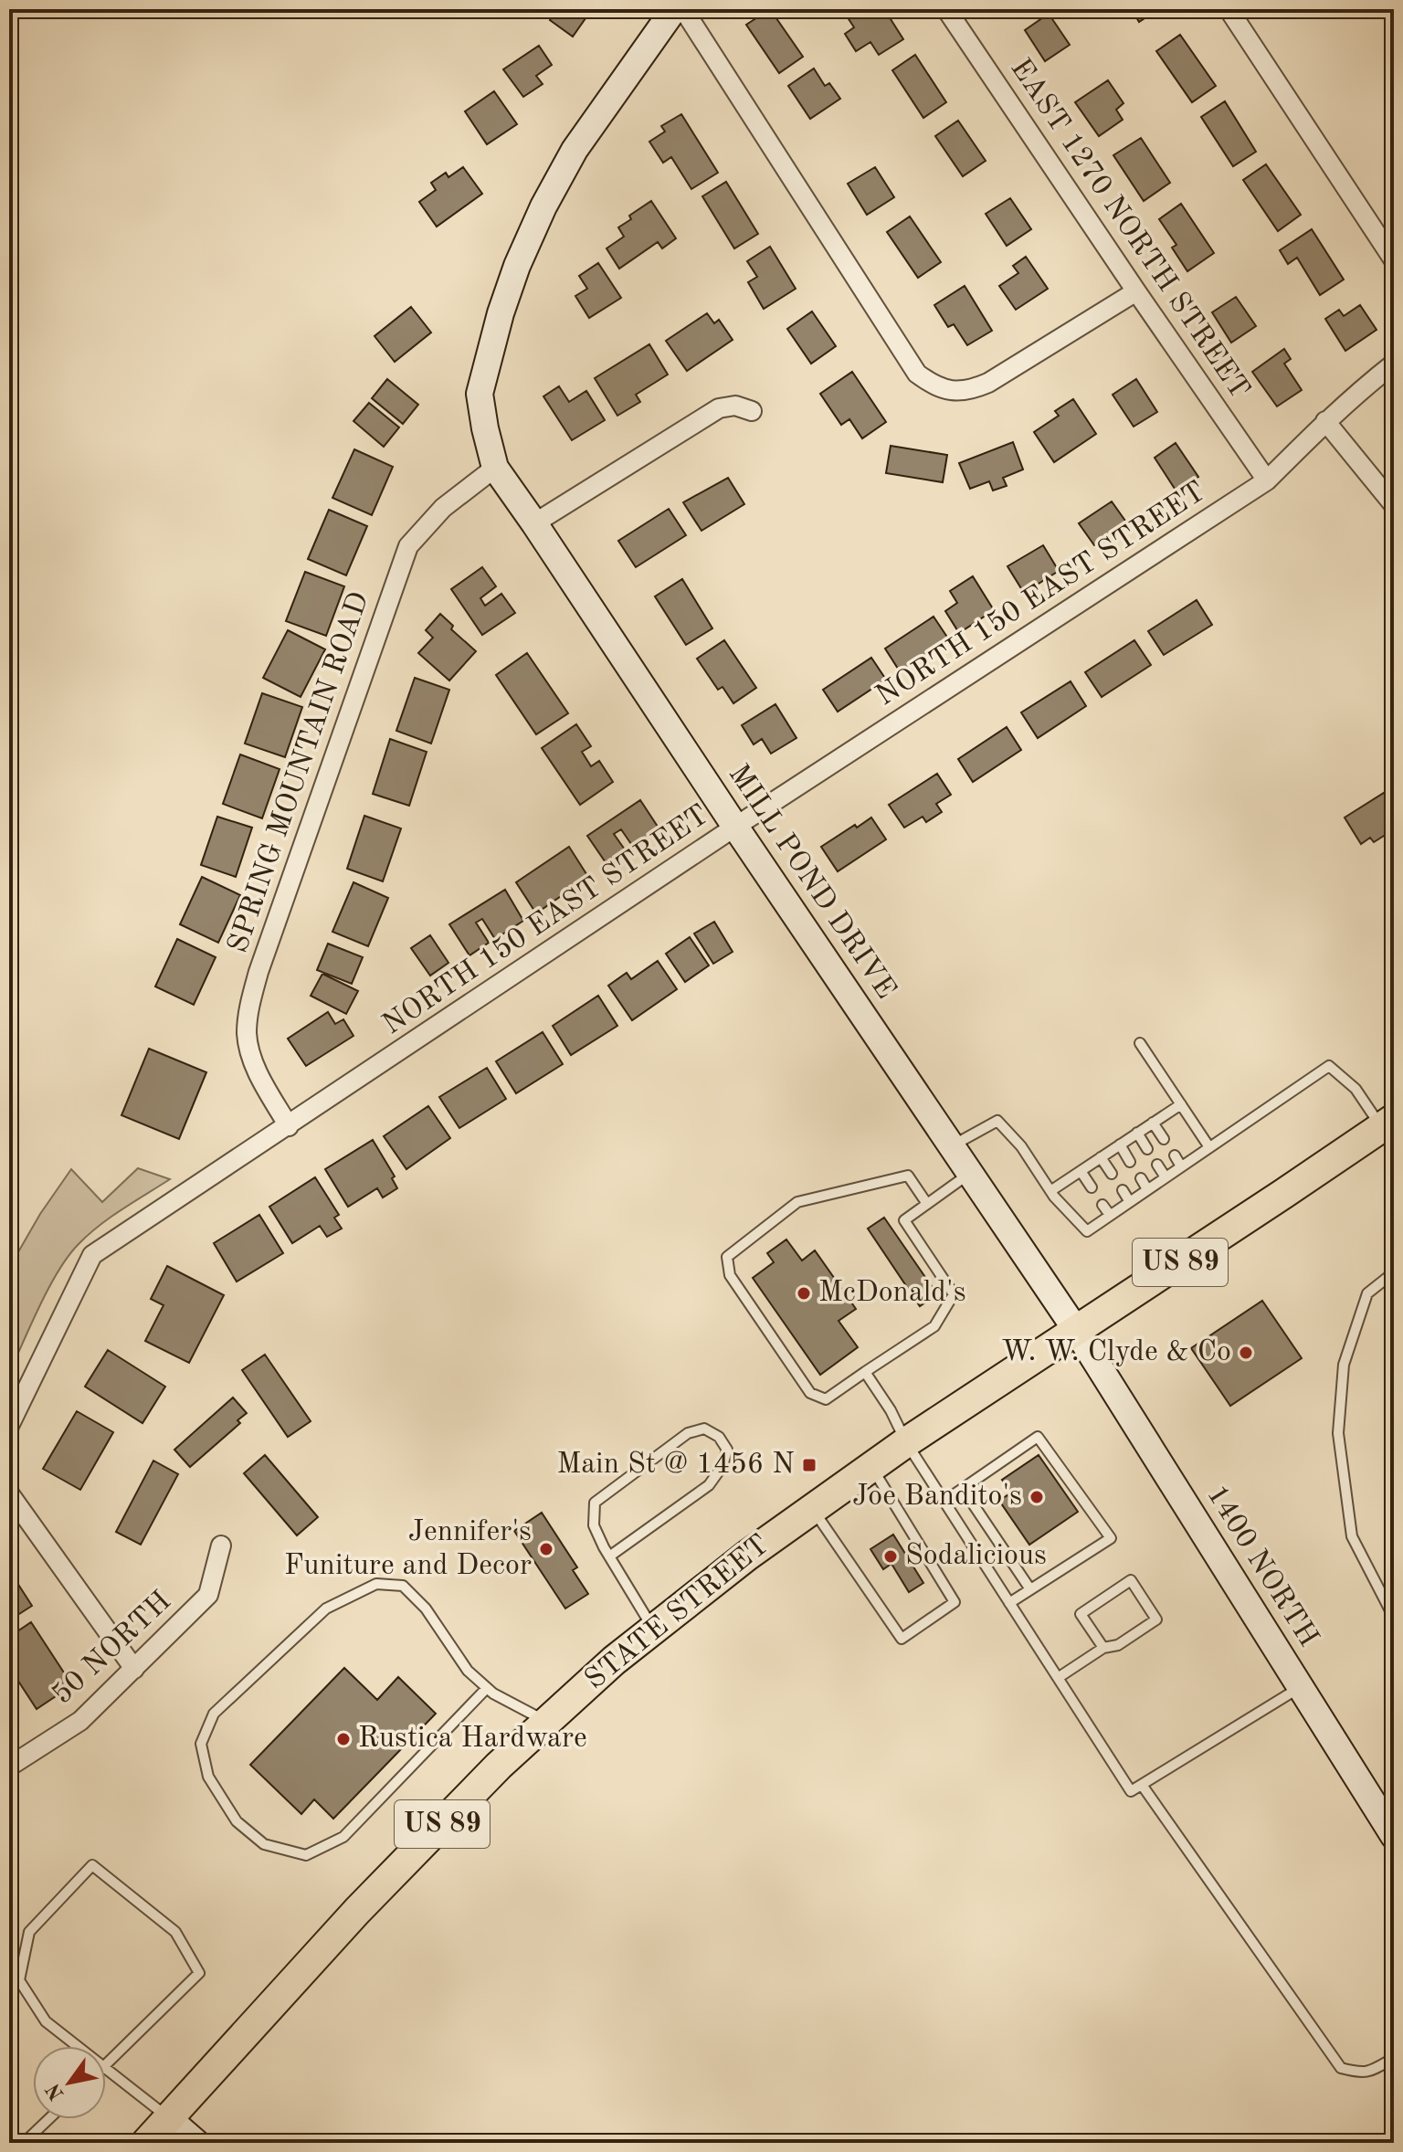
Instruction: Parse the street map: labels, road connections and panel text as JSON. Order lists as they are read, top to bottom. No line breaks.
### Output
{"streets":{"main road":["MILL POND DRIVE","US 89","1400 NORTH","STATE STREET"],"street":["EAST 1270 NORTH STREET","NORTH 150 EAST STREET","SPRING MOUNTAIN ROAD","50 NORTH"]},"crossings":[["EAST 1270 NORTH STREET","NORTH 150 EAST STREET"],["NORTH 150 EAST STREET","SPRING MOUNTAIN ROAD"],["NORTH 150 EAST STREET","MILL POND DRIVE"],["SPRING MOUNTAIN ROAD","MILL POND DRIVE"],["MILL POND DRIVE","US 89"],["MILL POND DRIVE","1400 NORTH"],["MILL POND DRIVE","STATE STREET"],["US 89","1400 NORTH"],["US 89","STATE STREET"],["1400 NORTH","STATE STREET"]],"places":{"other":["McDonald's","W. W. Clyde & Co","Joe Bandito's","Jennifer's Funiture and Decor","Sodalicious","Rustica Hardware"],"transit":["Main St @ 1456 N"]},"north":"bottom left"}
